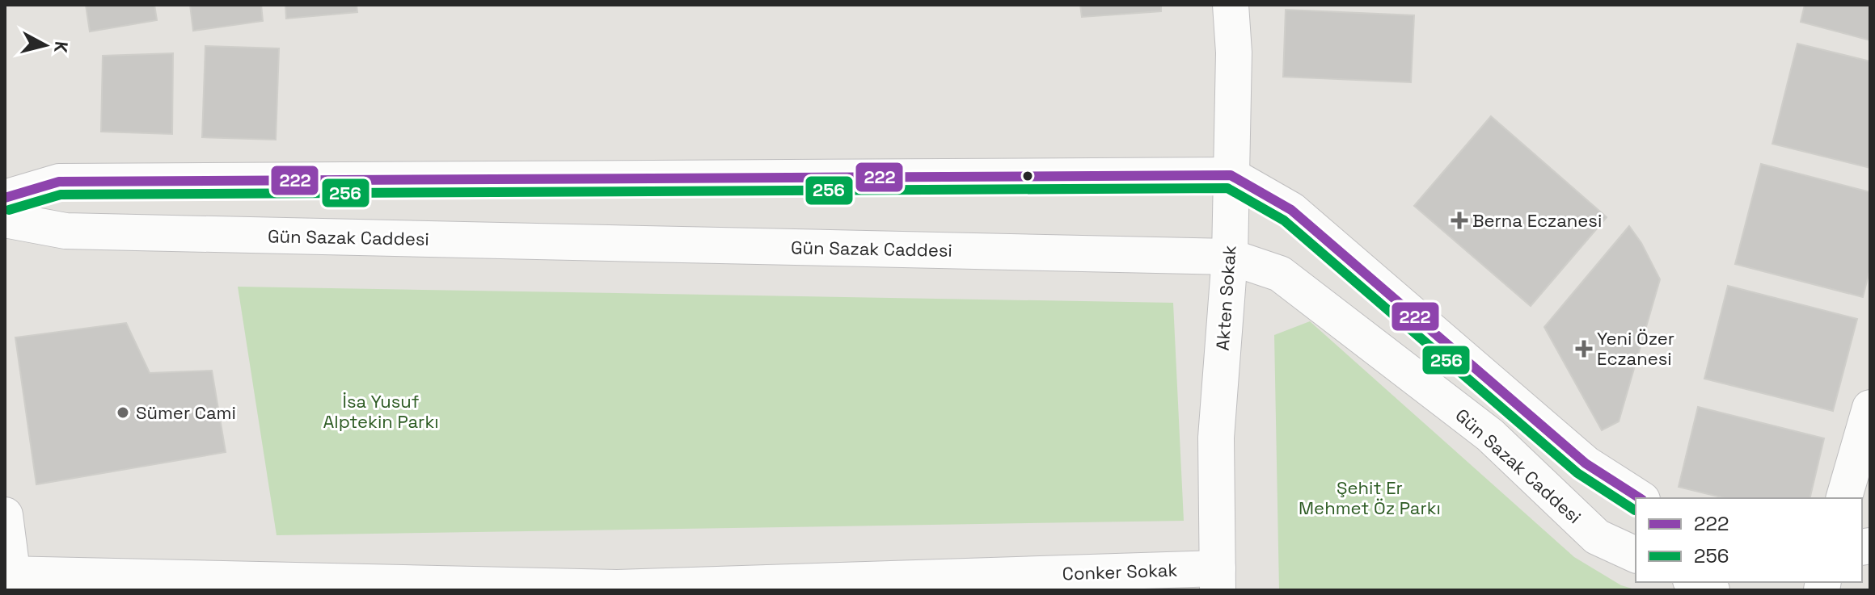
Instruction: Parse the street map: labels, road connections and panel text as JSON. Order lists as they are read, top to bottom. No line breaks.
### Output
{"streets":{"main road":["Gün Sazak Caddesi","Akten Sokak","Conker Sokak"]},"crossings":[["Gün Sazak Caddesi","Akten Sokak"],["Akten Sokak","Conker Sokak"]],"parks":["İsa Yusuf Alptekin Parkı","Şehit Er Mehmet Öz Parkı"],"places":{"health":["Berna Eczanesi","Yeni Özer Eczanesi"],"other":["Sümer Cami"]},"lines":["transit line 222","transit line 256"],"legend":["222","256"],"north":"right"}
